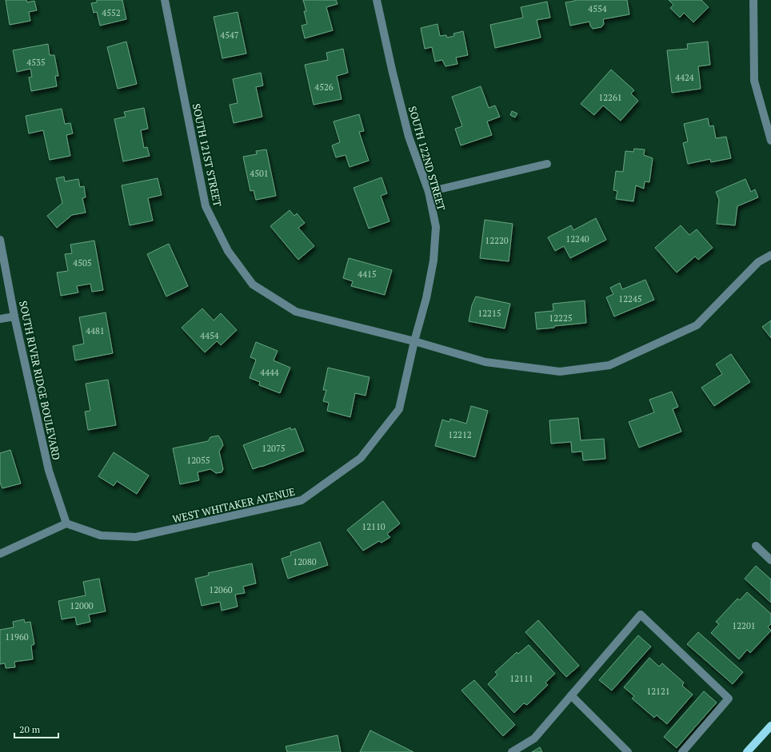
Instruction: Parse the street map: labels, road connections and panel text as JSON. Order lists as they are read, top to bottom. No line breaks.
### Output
{"streets":{"street":["SOUTH 121ST STREET","SOUTH 122ND STREET","SOUTH RIVER RIDGE BOULEVARD","WEST WHITAKER AVENUE"]},"crossings":[["SOUTH 121ST STREET","SOUTH 122ND STREET"],["SOUTH 121ST STREET","WEST WHITAKER AVENUE"],["SOUTH 122ND STREET","WEST WHITAKER AVENUE"],["SOUTH RIVER RIDGE BOULEVARD","WEST WHITAKER AVENUE"]],"house_numbers":["4554","4552","4547","4535","4424","4526","12261","4501","12240","12220","4505","4415","12245","12215","12225","4481","4454","4444","12212","12075","12055","12110","12080","12060","12000","12201","11960","12111","12121"],"scale_bar":"20 m"}
